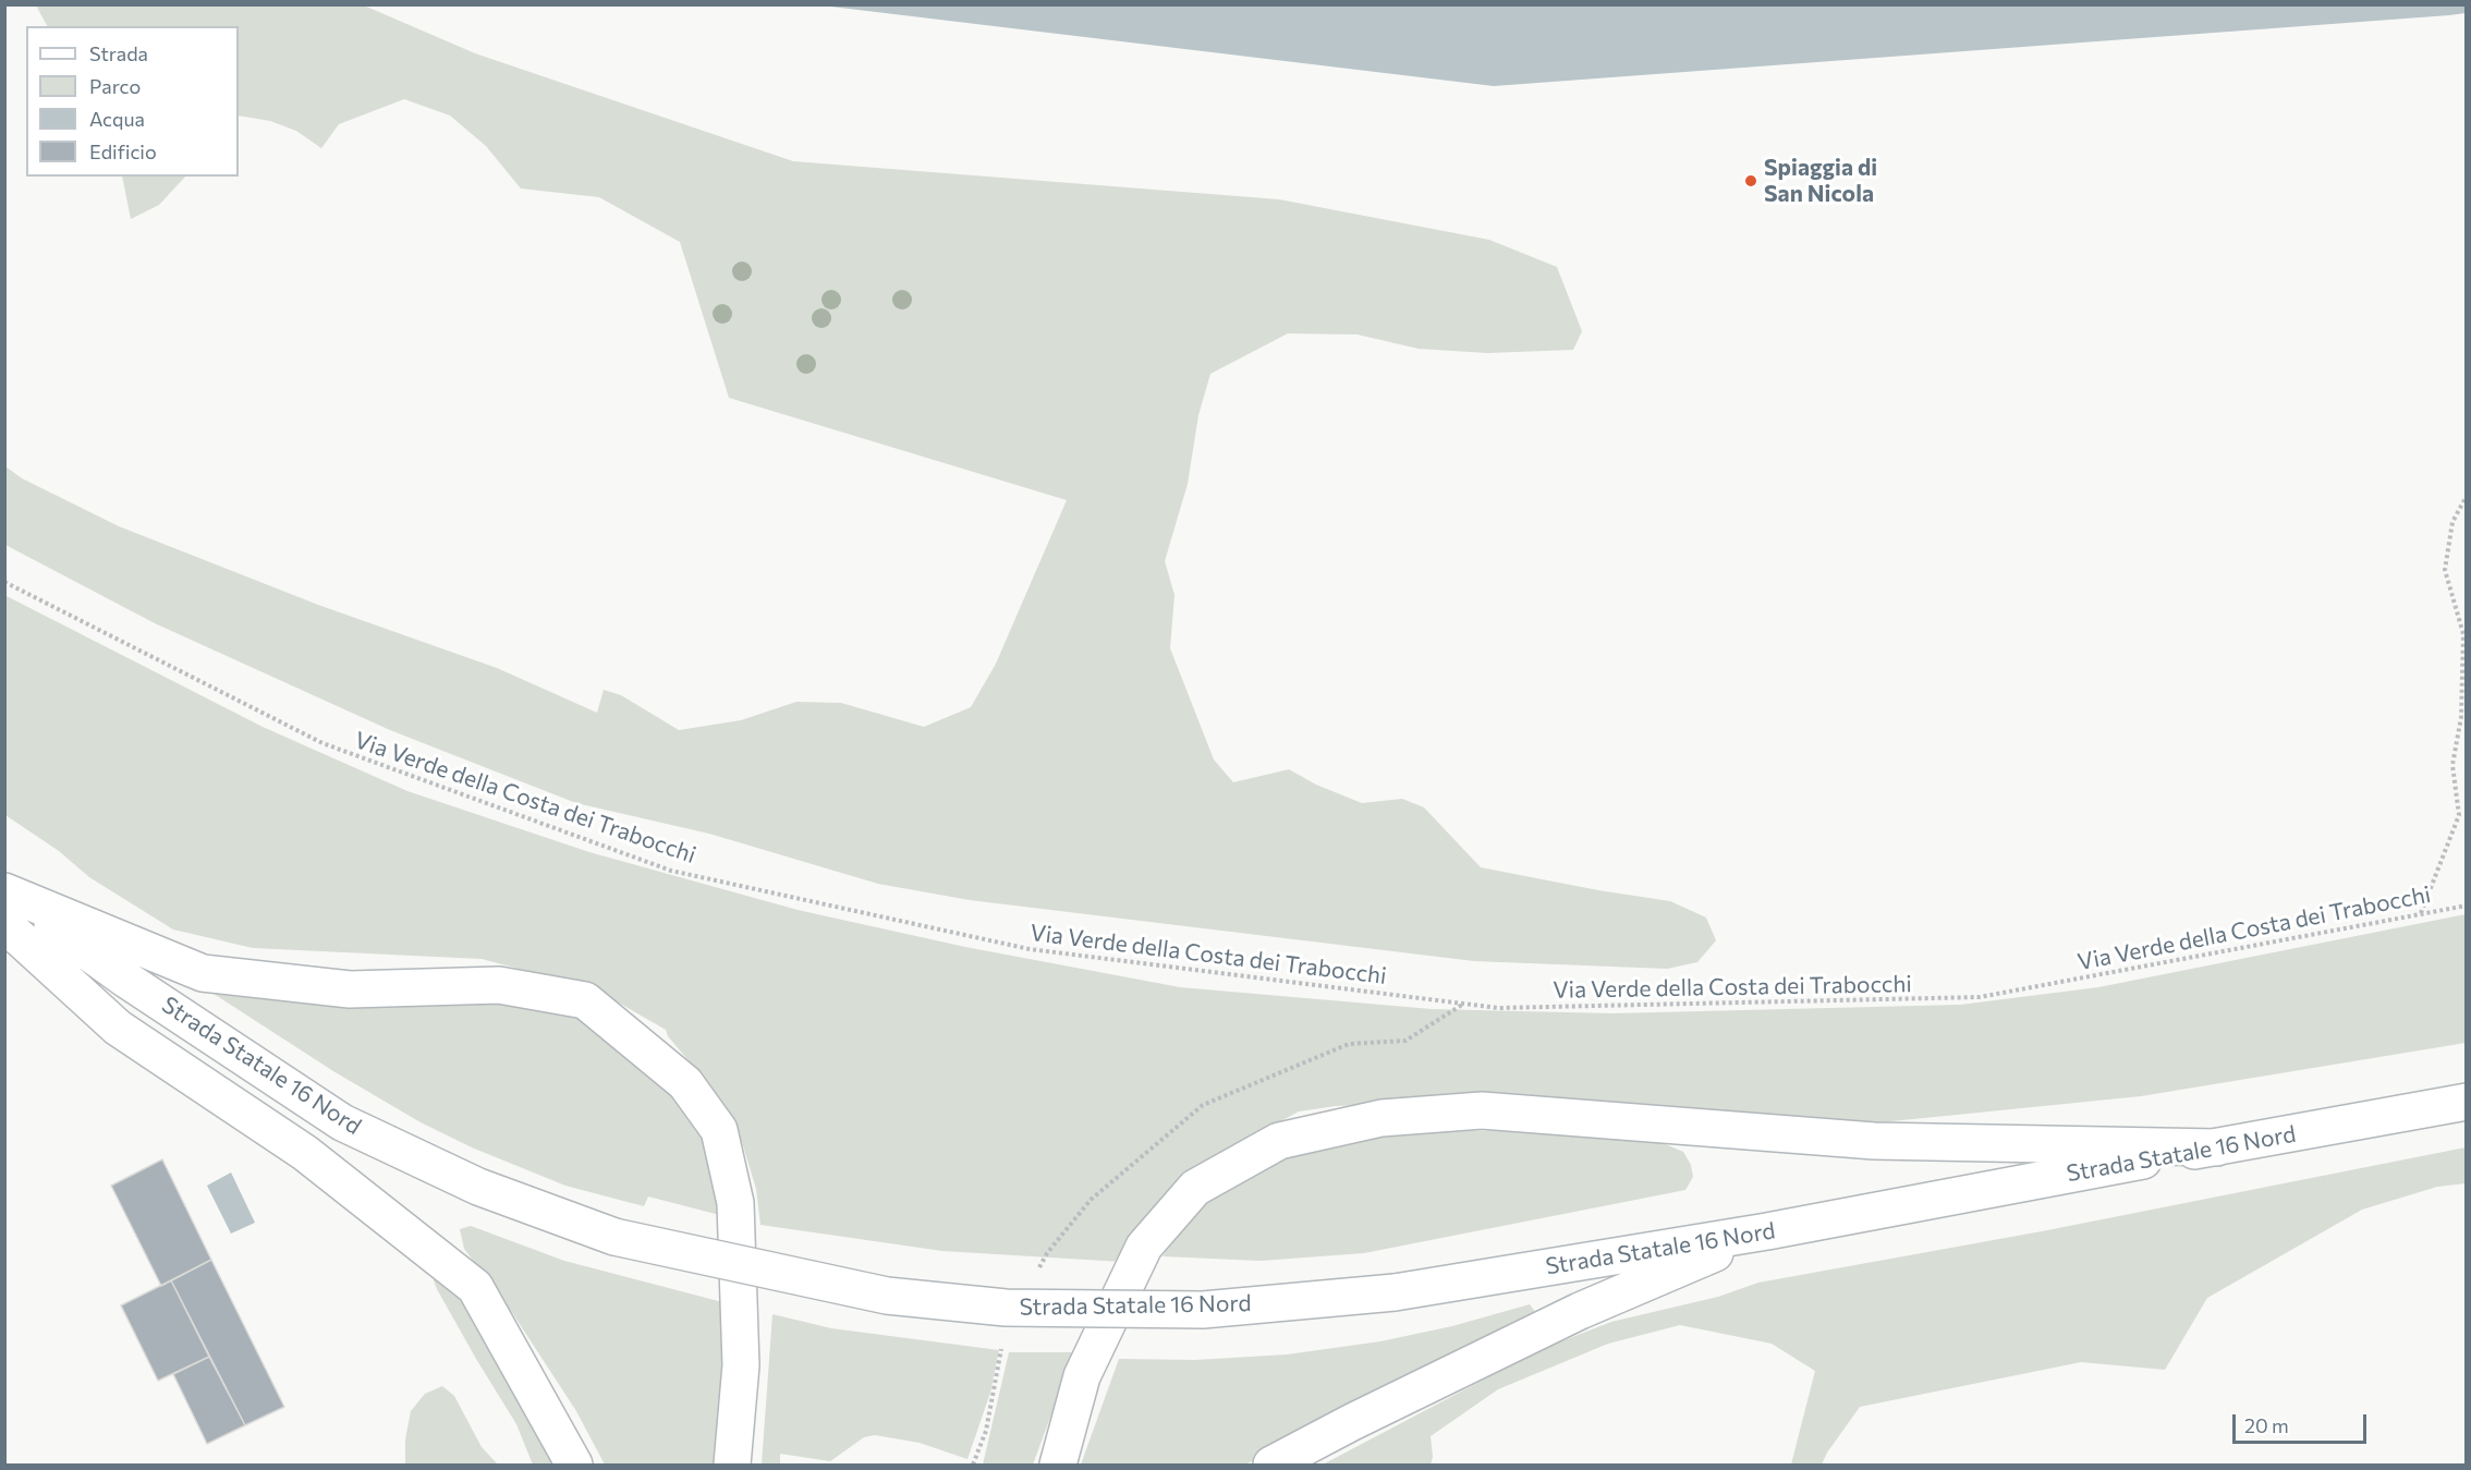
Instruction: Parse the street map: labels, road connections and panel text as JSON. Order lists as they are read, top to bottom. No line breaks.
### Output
{"streets":{"main road":["Strada Statale 16 Nord"],"path":["Via Verde della Costa dei Trabocchi"]},"places":["Spiaggia di San Nicola"],"legend":["Strada","Parco","Acqua","Edificio"],"scale_bar":"20 m"}
